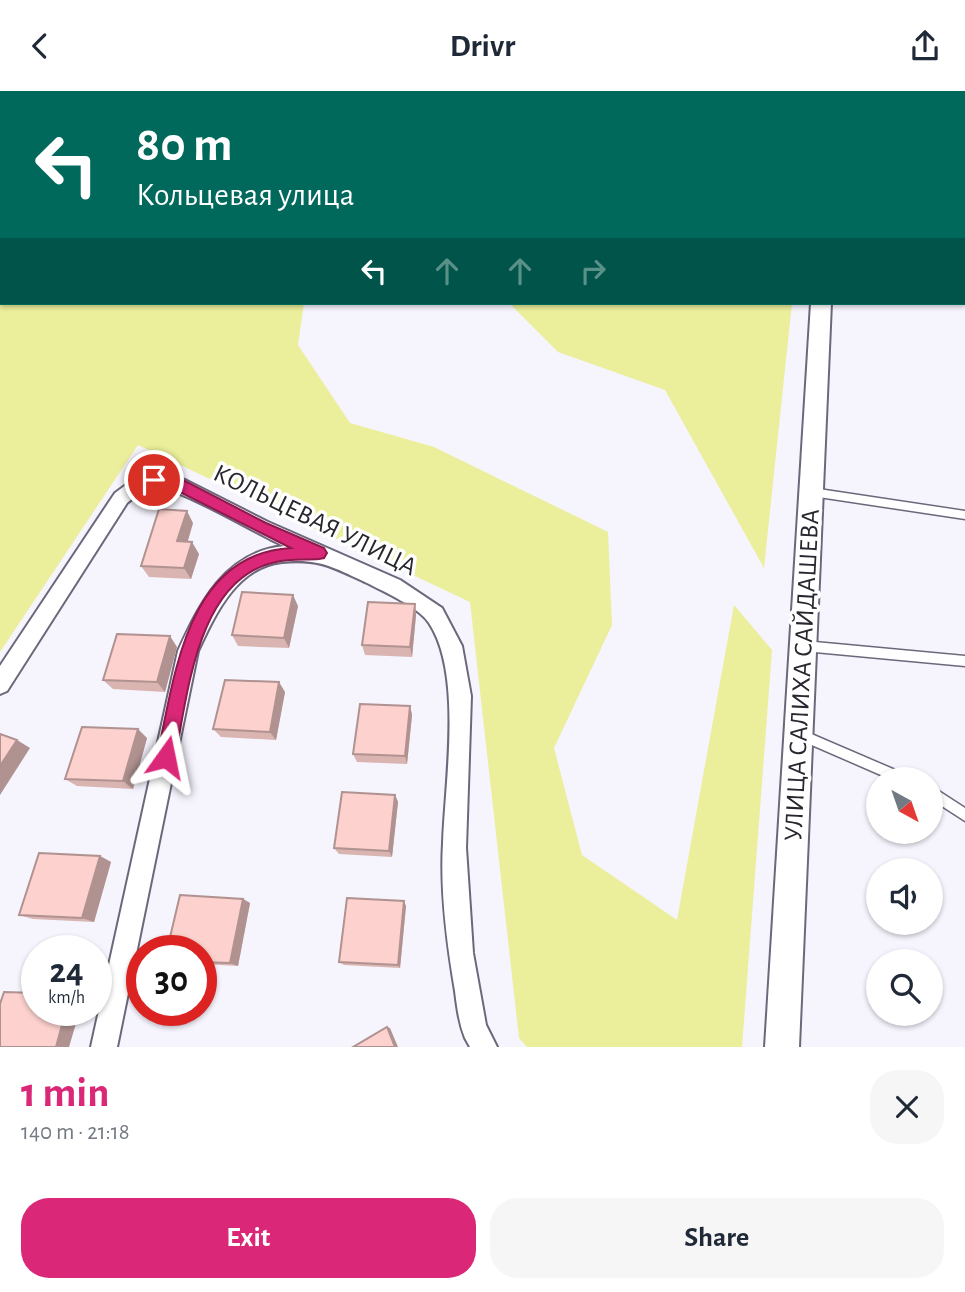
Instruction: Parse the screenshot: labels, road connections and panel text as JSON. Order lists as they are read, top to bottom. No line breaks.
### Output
{"streets":{"street":["КОЛЬЦЕВАЯ УЛИЦА","УЛИЦА САЛИХА САЙДАШЕВА"]},"north":"bottom right","page":{"header":"Drivr","turn":["80 m","Кольцевая улица"],"speed":"24 km/h","limit":"30","heading":["1 min","140 m · 21:18"],"buttons":["Exit","Share"]}}
